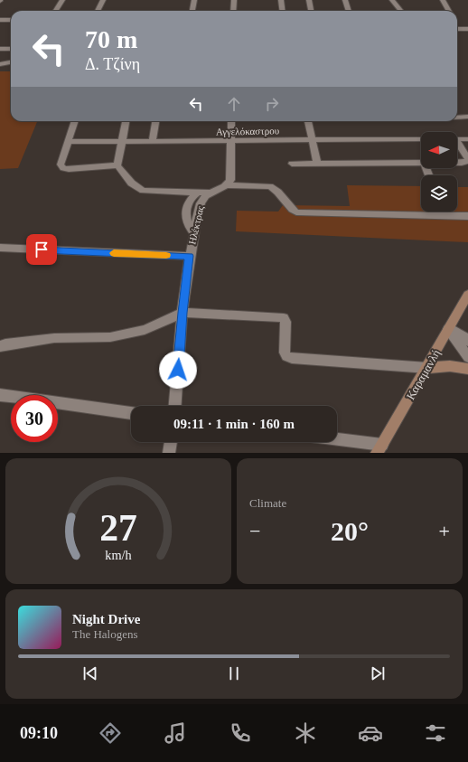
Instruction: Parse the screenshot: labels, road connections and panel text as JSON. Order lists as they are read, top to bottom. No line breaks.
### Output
{"streets":{"main road":["Καραμανλή"],"street":["Αγγελόκαστρου","Ηλέκτρας"]},"north":"left","page":{"turn":["70 m","Δ. Τζίνη"],"limit":"30","trip":"09:11 · 1 min · 160 m","tile":"Climate","heat":["−","20°","+"],"song":["Night Drive","The Halogens"],"tabs":"09:10","gauge":["27","km/h"]}}
